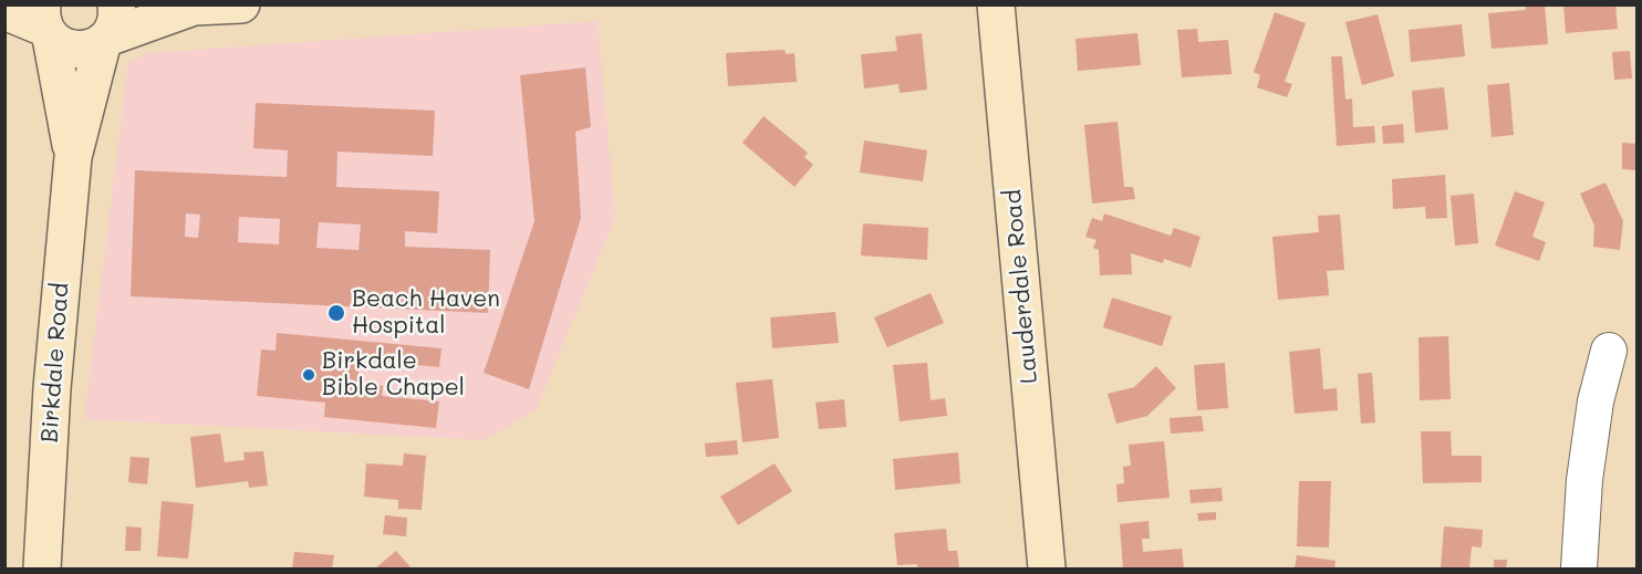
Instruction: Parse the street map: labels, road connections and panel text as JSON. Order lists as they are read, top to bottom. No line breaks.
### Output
{"streets":{"main road":["Lauderdale Road","Birkdale Road"]},"places":["Beach Haven Hospital","Birkdale Bible Chapel"]}
